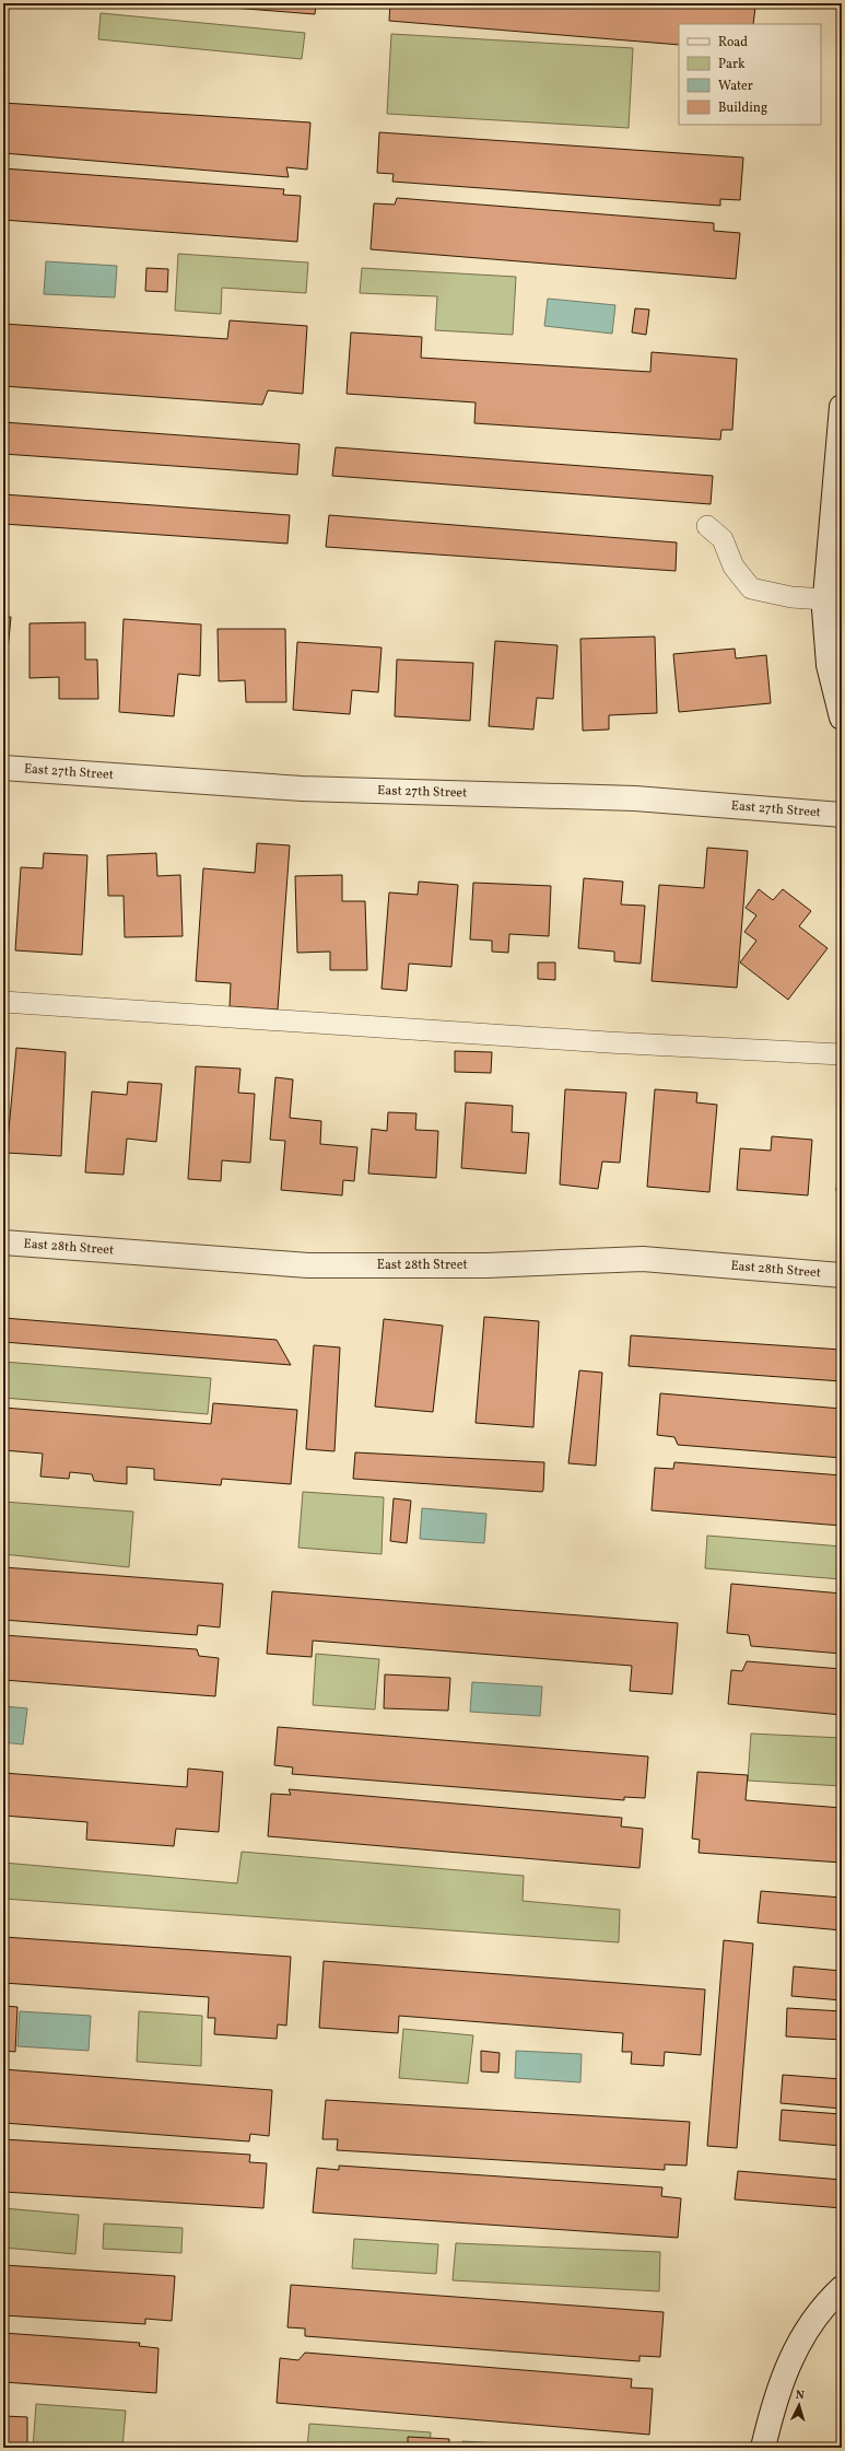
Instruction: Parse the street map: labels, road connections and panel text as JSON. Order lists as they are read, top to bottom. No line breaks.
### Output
{"streets":{"street":["East 27th Street","East 28th Street"]},"legend":["Road","Park","Water","Building"],"north":"top"}
